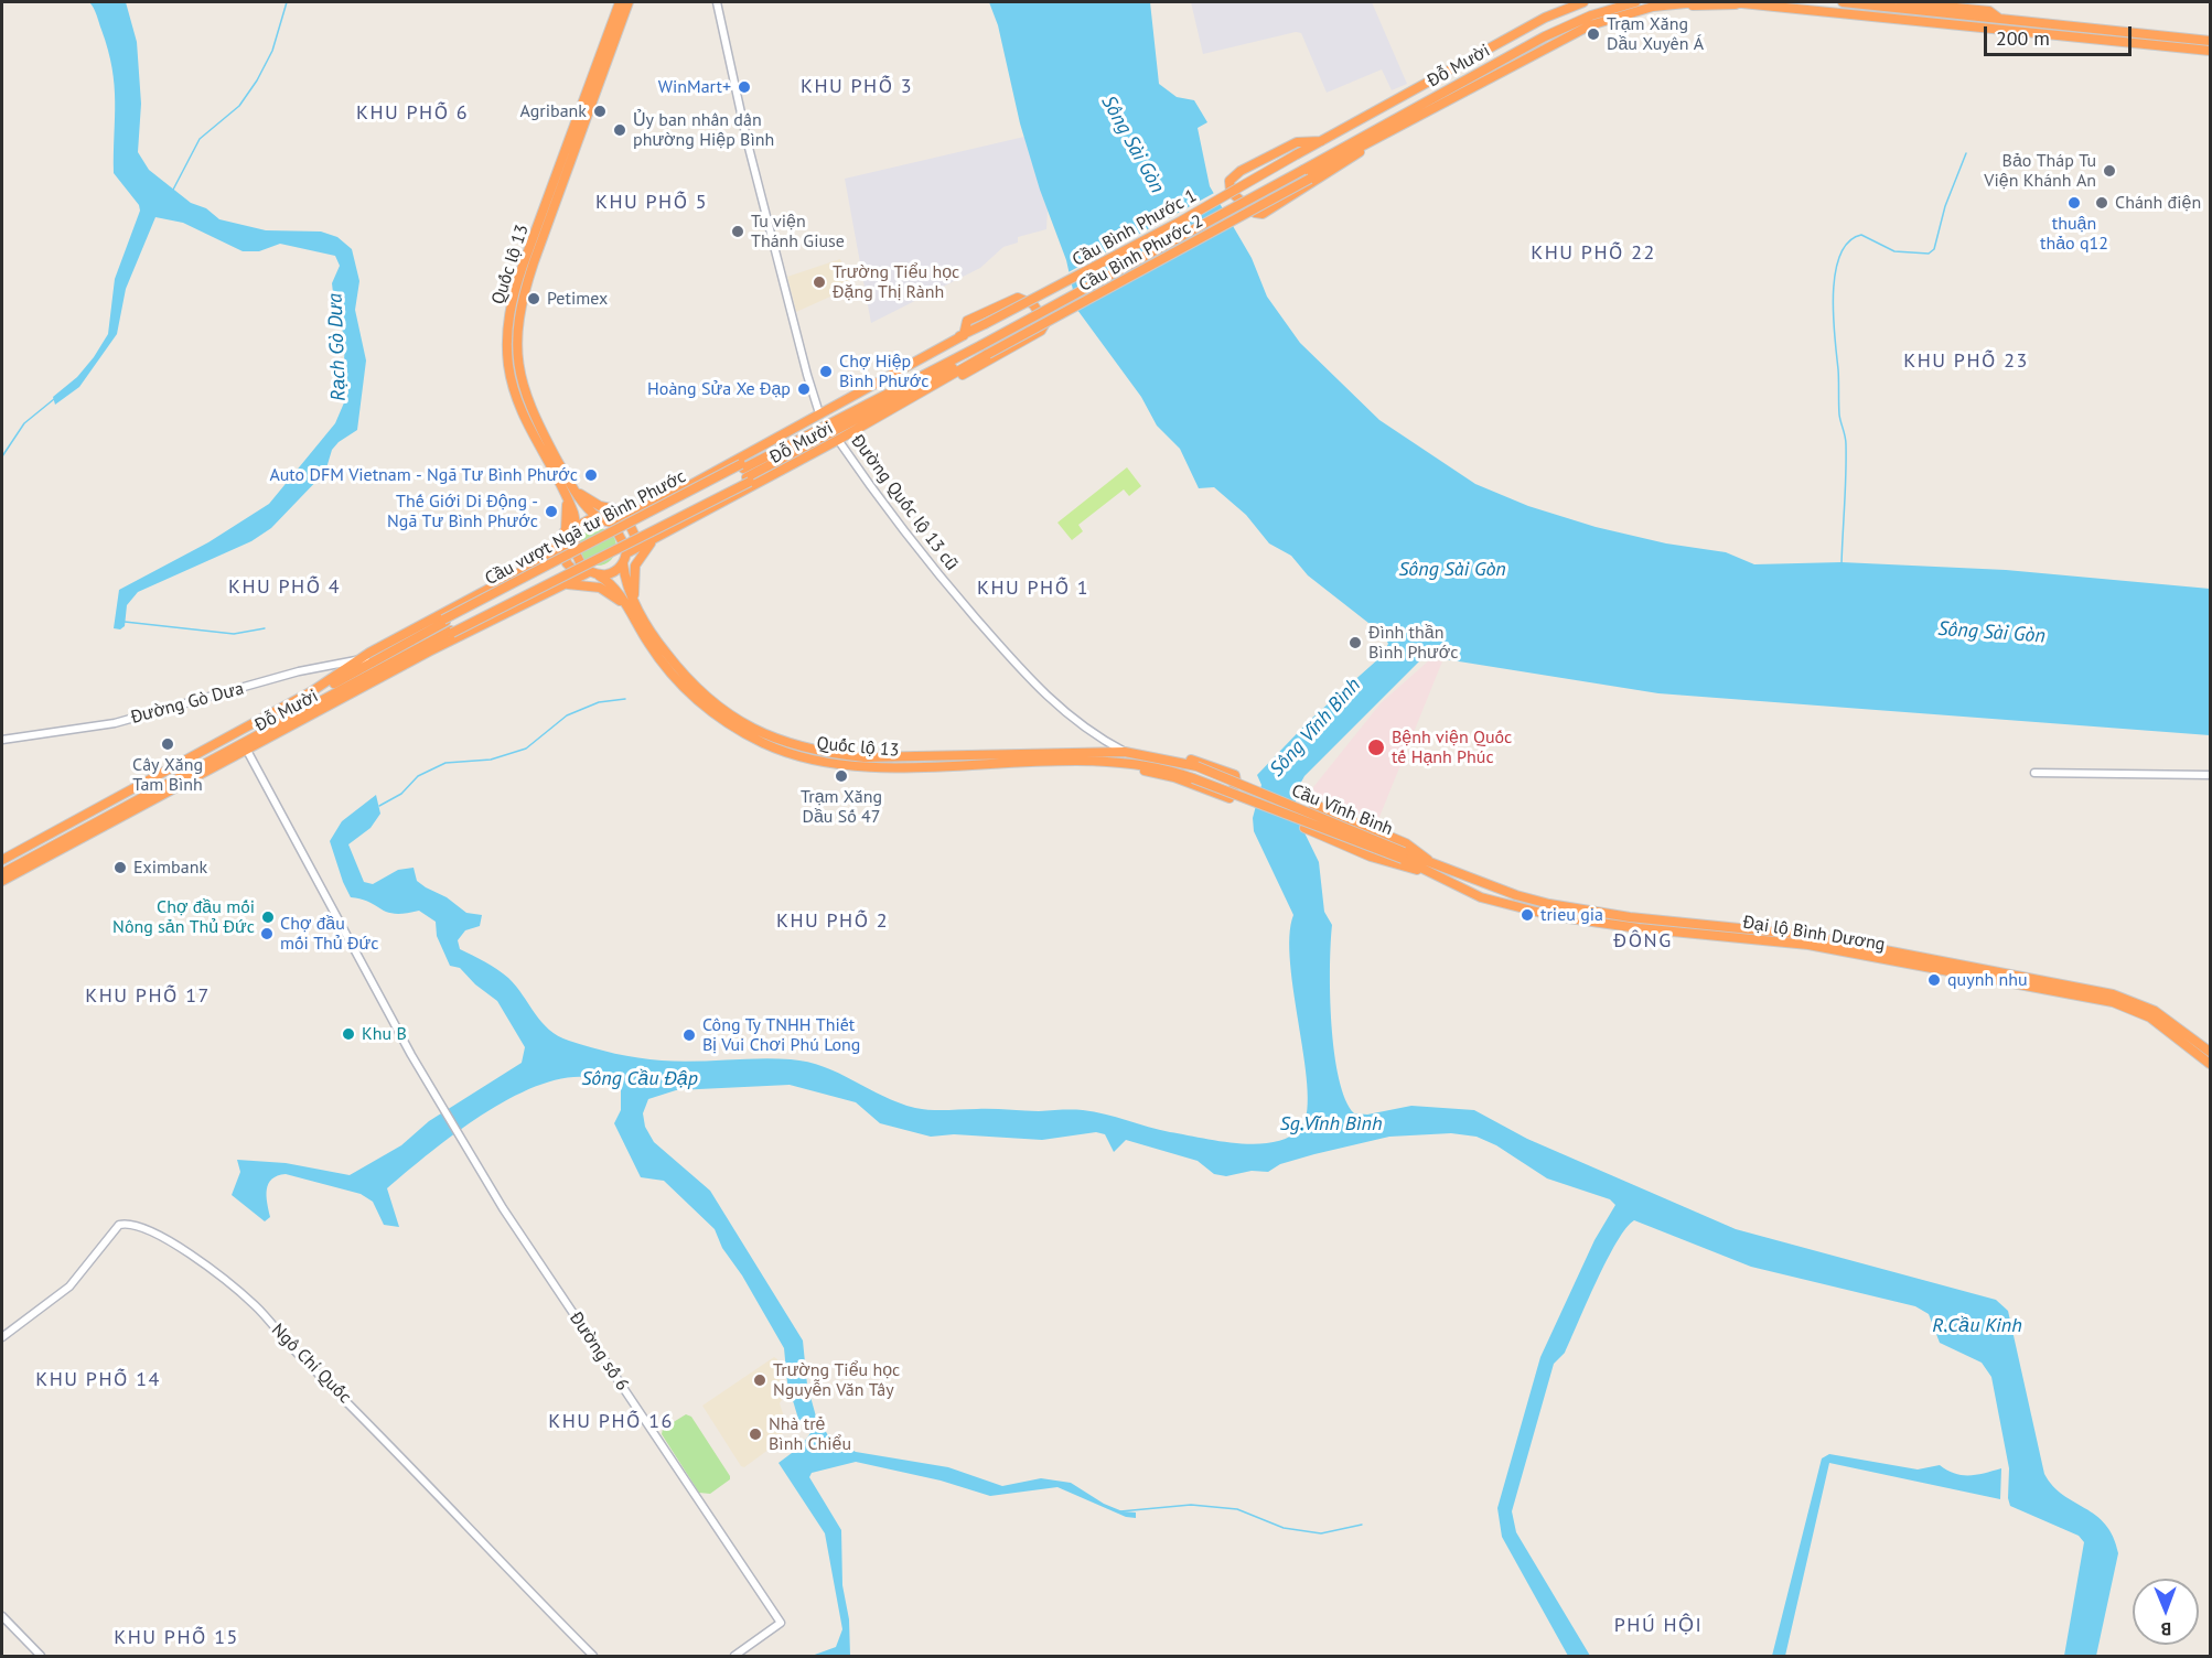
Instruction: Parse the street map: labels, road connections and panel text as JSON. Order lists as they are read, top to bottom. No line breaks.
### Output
{"streets":{"highway":["Đỗ Mười","Cầu Bình Phước 1","Cầu Bình Phước 2","Quốc lộ 13","Cầu vượt Ngã tư Bình Phước","Cầu Vĩnh Bình","Đại lộ Bình Dương"],"street":["Đường Quốc lộ 13 cũ","Đường Gò Dưa","Đường số 6","Ngô Chí Quốc"]},"crossings":[["Đỗ Mười","Cầu Bình Phước 1"],["Đỗ Mười","Cầu Bình Phước 2"],["Đỗ Mười","Quốc lộ 13"],["Đỗ Mười","Đường Quốc lộ 13 cũ"],["Đỗ Mười","Cầu vượt Ngã tư Bình Phước"],["Đỗ Mười","Đường Gò Dưa"],["Đỗ Mười","Đường số 6"],["Quốc lộ 13","Đường Quốc lộ 13 cũ"],["Quốc lộ 13","Cầu Vĩnh Bình"],["Cầu Vĩnh Bình","Đại lộ Bình Dương"]],"districts":["KHU PHỐ 3","KHU PHỐ 6","KHU PHỐ 5","KHU PHỐ 22","KHU PHỐ 23","KHU PHỐ 4","KHU PHỐ 1","KHU PHỐ 2","ĐÔNG","KHU PHỐ 17","KHU PHỐ 14","KHU PHỐ 16","PHÚ HỘI","KHU PHỐ 15"],"water":["Sông Sài Gòn","Rạch Gò Dưa","Sông Vĩnh Bình","Sông Cầu Đập","Sg.Vĩnh Bình","R.Cầu Kinh"],"places":["Trạm Xăng Dầu Xuyên Á","WinMart+","Agribank","Ủy ban nhân dân phường Hiệp Bình","Bảo Tháp Tu Viện Khánh An","thuận thảo q12","Chánh điện","Tu viện Thánh Giuse","Trường Tiểu học Đặng Thị Rành","Petimex","Chợ Hiệp Bình Phước","Hoàng Sửa Xe Đạp","Auto DFM Vietnam - Ngã Tư Bình Phước","Thế Giới Di Động - Ngã Tư Bình Phước","Đình thần Bình Phước","Cây Xăng Tam Bình","Bệnh viện Quốc tế Hạnh Phúc","Trạm Xăng Dầu Số 47","Eximbank","trieu gia","Chợ đầu mối Nông sản Thủ Đức","Chợ đầu mối Thủ Đức","quynh nhu","Khu B","Công Ty TNHH Thiết Bị Vui Chơi Phú Long","Trường Tiểu học Nguyễn Văn Tây","Nhà trẻ Bình Chiểu"],"scale_bar":"200 m","north":"bottom"}
